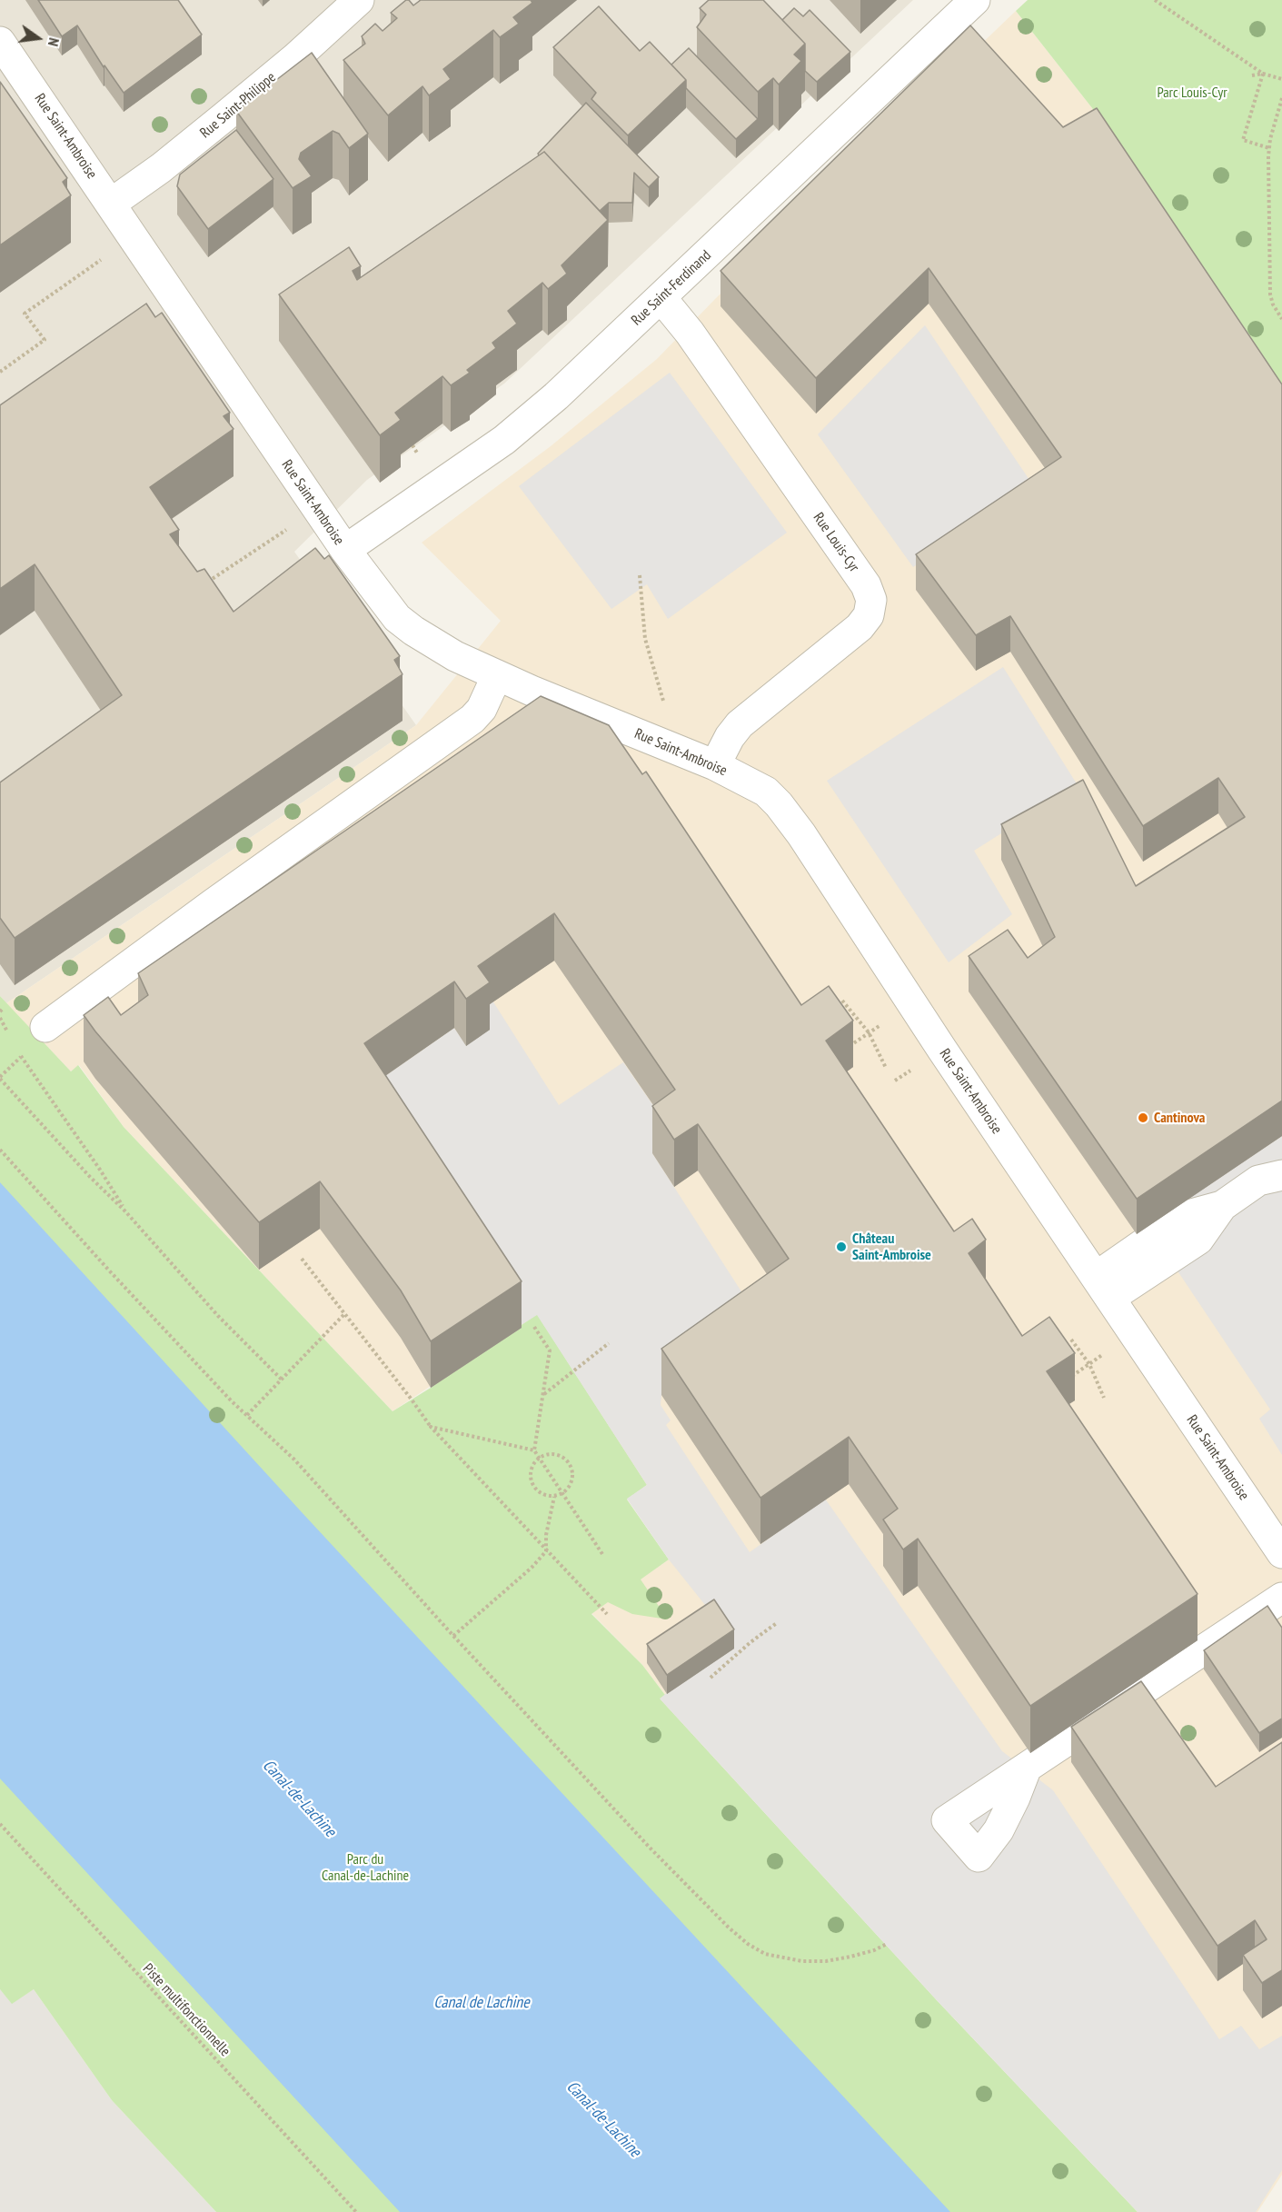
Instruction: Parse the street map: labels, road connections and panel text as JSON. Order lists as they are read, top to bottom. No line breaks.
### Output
{"streets":{"street":["Rue Saint-Philippe","Rue Saint-Ambroise","Rue Saint-Ferdinand","Rue Louis-Cyr"],"path":["Piste multifonctionnelle"]},"crossings":[["Rue Saint-Philippe","Rue Saint-Ambroise"],["Rue Saint-Ambroise","Rue Saint-Ferdinand"],["Rue Saint-Ambroise","Rue Louis-Cyr"],["Rue Saint-Ferdinand","Rue Louis-Cyr"]],"water":["Canal-de-Lachine","Canal de Lachine"],"parks":["Parc Louis-Cyr","Parc du Canal-de-Lachine"],"places":["Cantinova","Château Saint-Ambroise"],"north":"right"}
